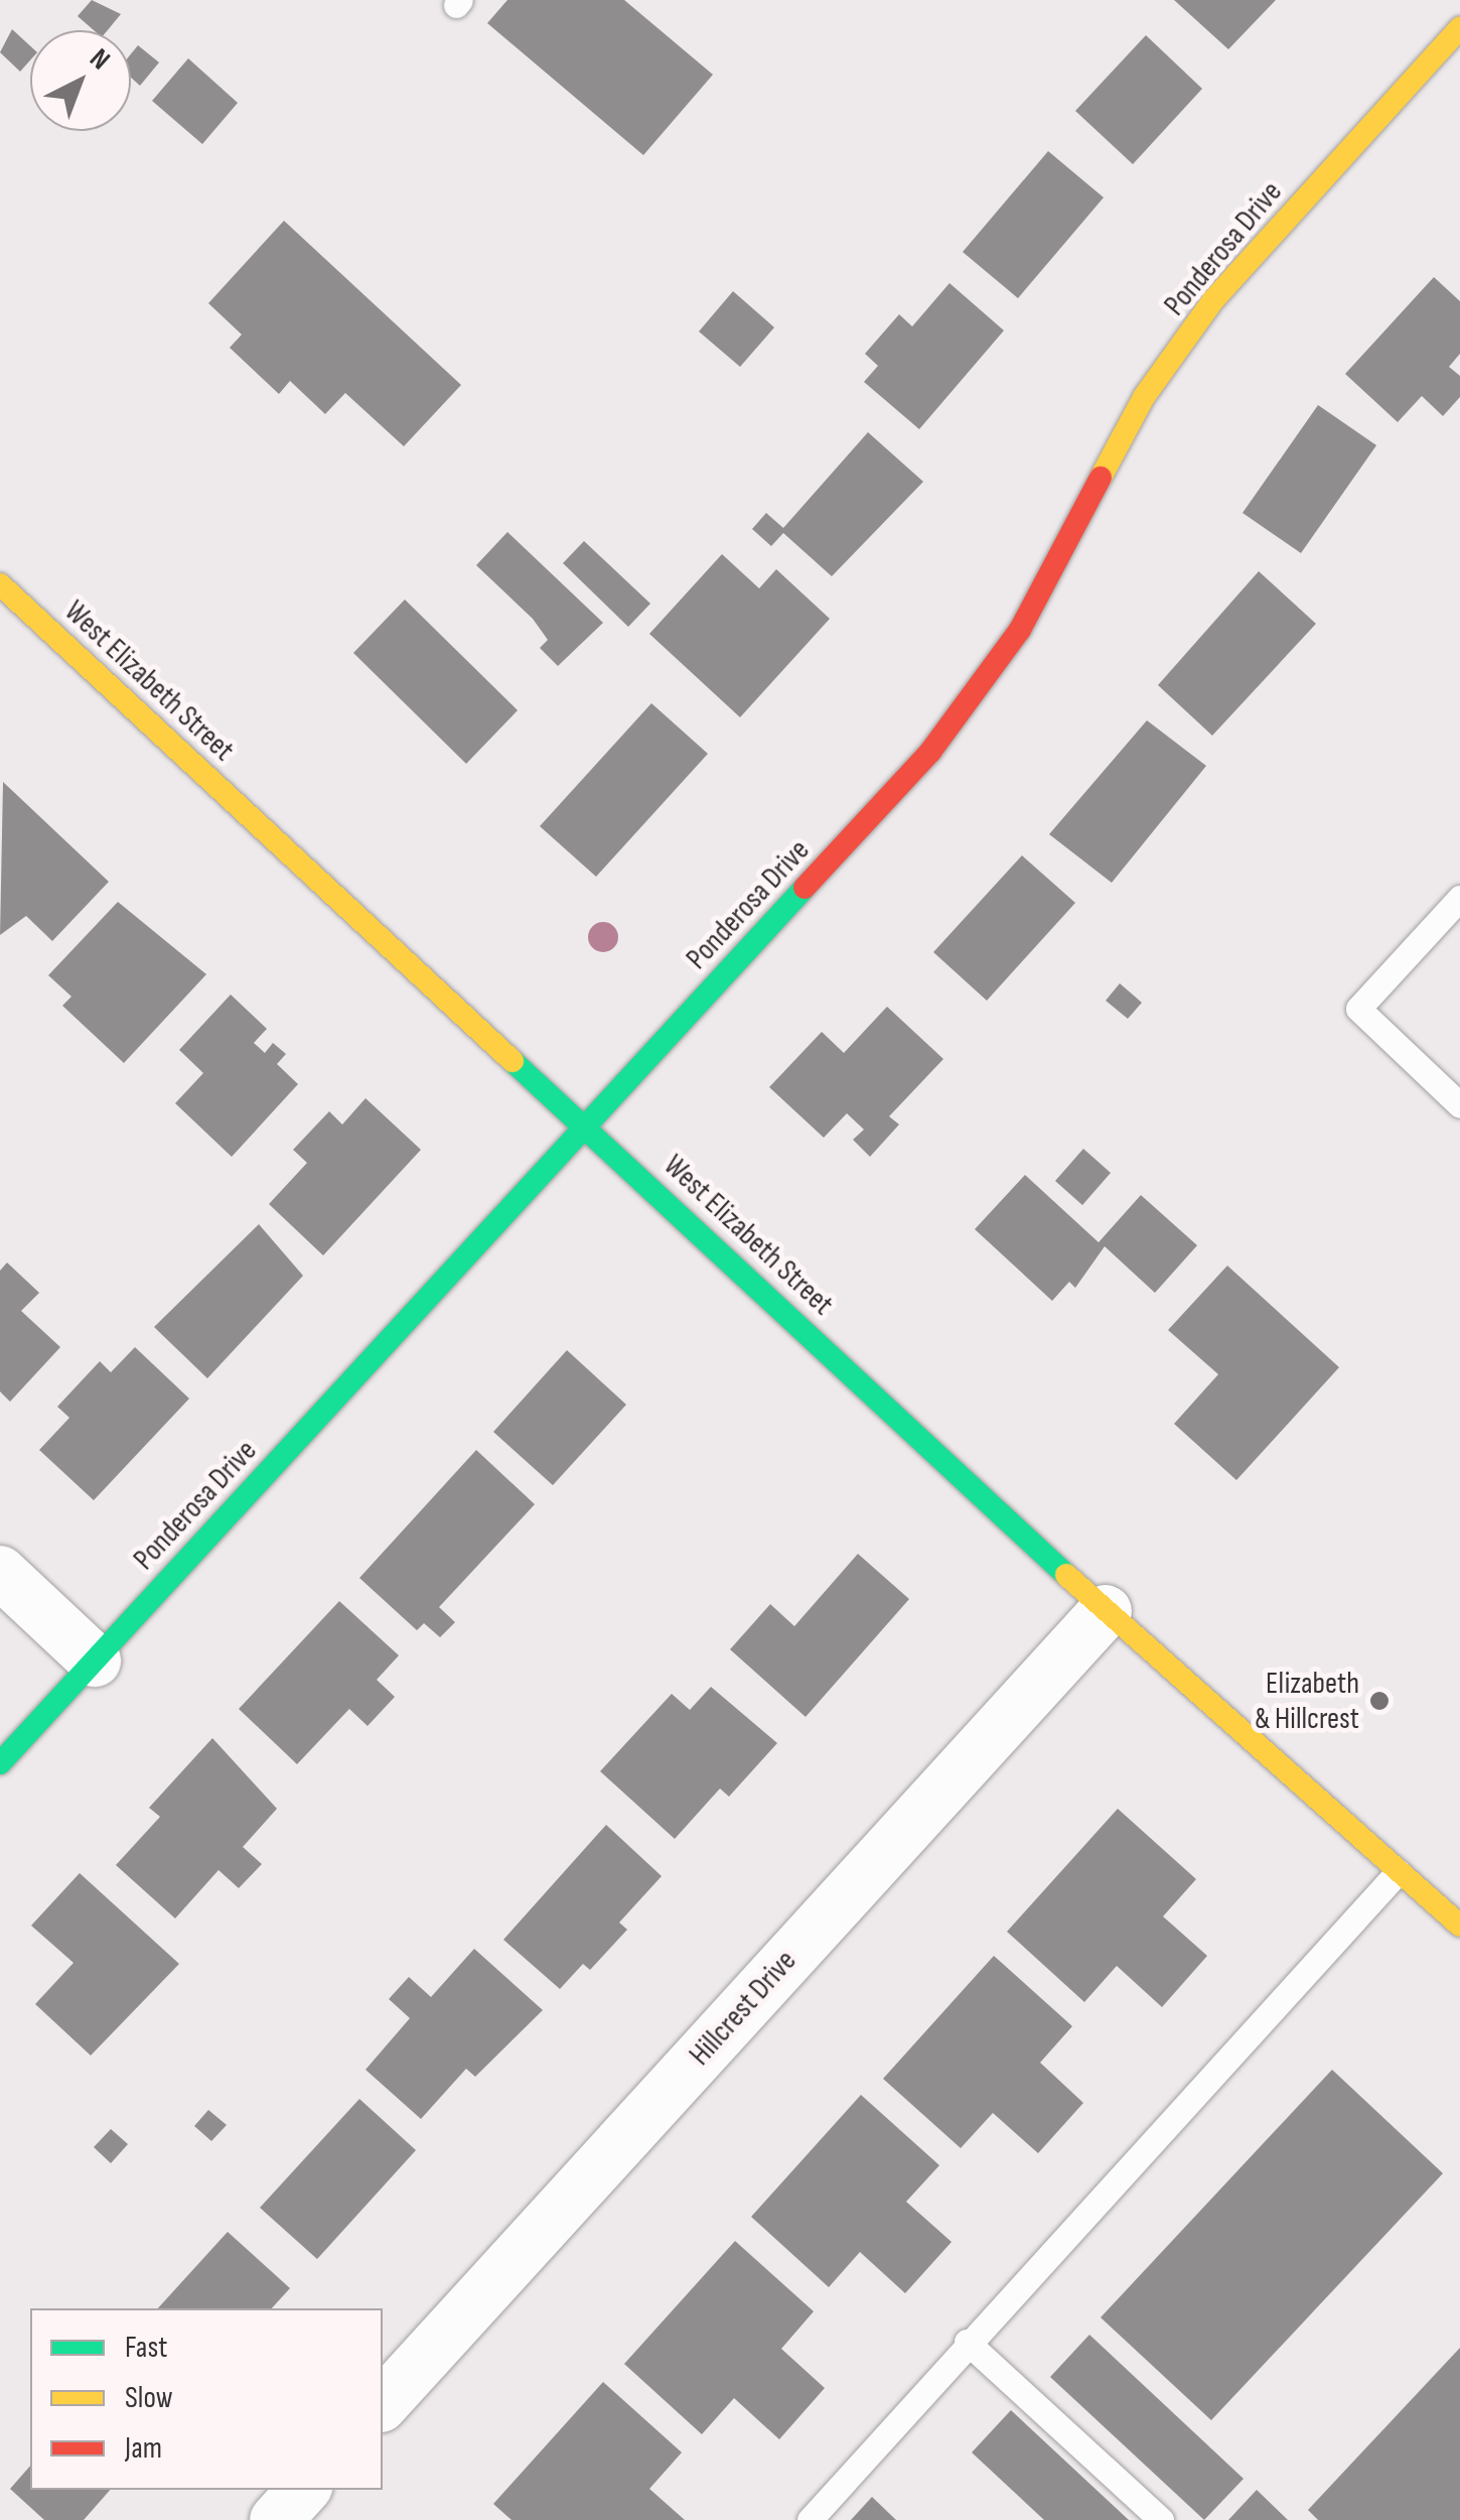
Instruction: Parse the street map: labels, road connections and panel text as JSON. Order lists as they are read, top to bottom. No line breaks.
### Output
{"streets":{"street":["Ponderosa Drive","West Elizabeth Street","Hillcrest Drive"]},"crossings":[["Ponderosa Drive","West Elizabeth Street"],["West Elizabeth Street","Hillcrest Drive"]],"places":["Elizabeth & Hillcrest"],"legend":["Fast","Slow","Jam"],"north":"top right"}
